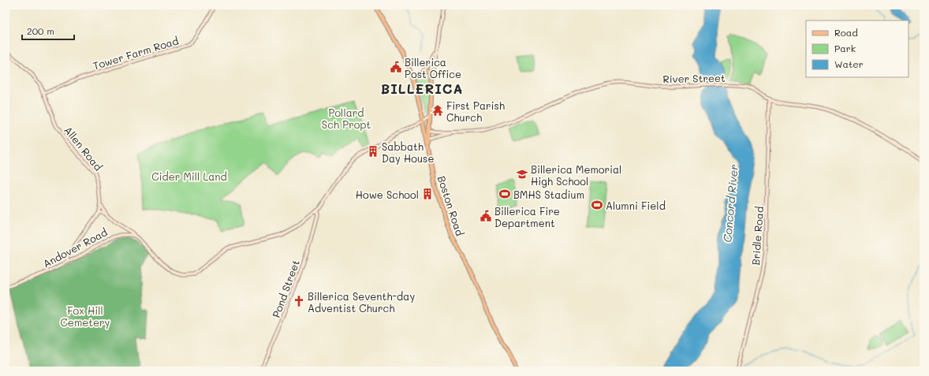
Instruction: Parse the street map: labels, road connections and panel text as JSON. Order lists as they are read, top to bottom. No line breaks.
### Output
{"streets":{"main road":["Tower Farm Road","River Street","Allen Road","Boston Road","Bridle Road","Andover Road","Pond Street"]},"crossings":[["Tower Farm Road","Allen Road"],["River Street","Boston Road"],["River Street","Bridle Road"],["Allen Road","Andover Road"]],"districts":["BILLERICA"],"water":["Concord River"],"parks":["Pollard Sch Propt","Cider Mill Land","Fox Hill Cemetery"],"places":{"public building":["Billerica Post Office","Billerica Fire Department"],"temple":["First Parish Church"],"building":["Sabbath Day House","Howe School"],"school or university":["Billerica Memorial High School"],"sports":["BMHS Stadium","Alumni Field"],"church":["Billerica Seventh-day Adventist Church"]},"legend":["Road","Park","Water"],"scale_bar":"200 m"}
